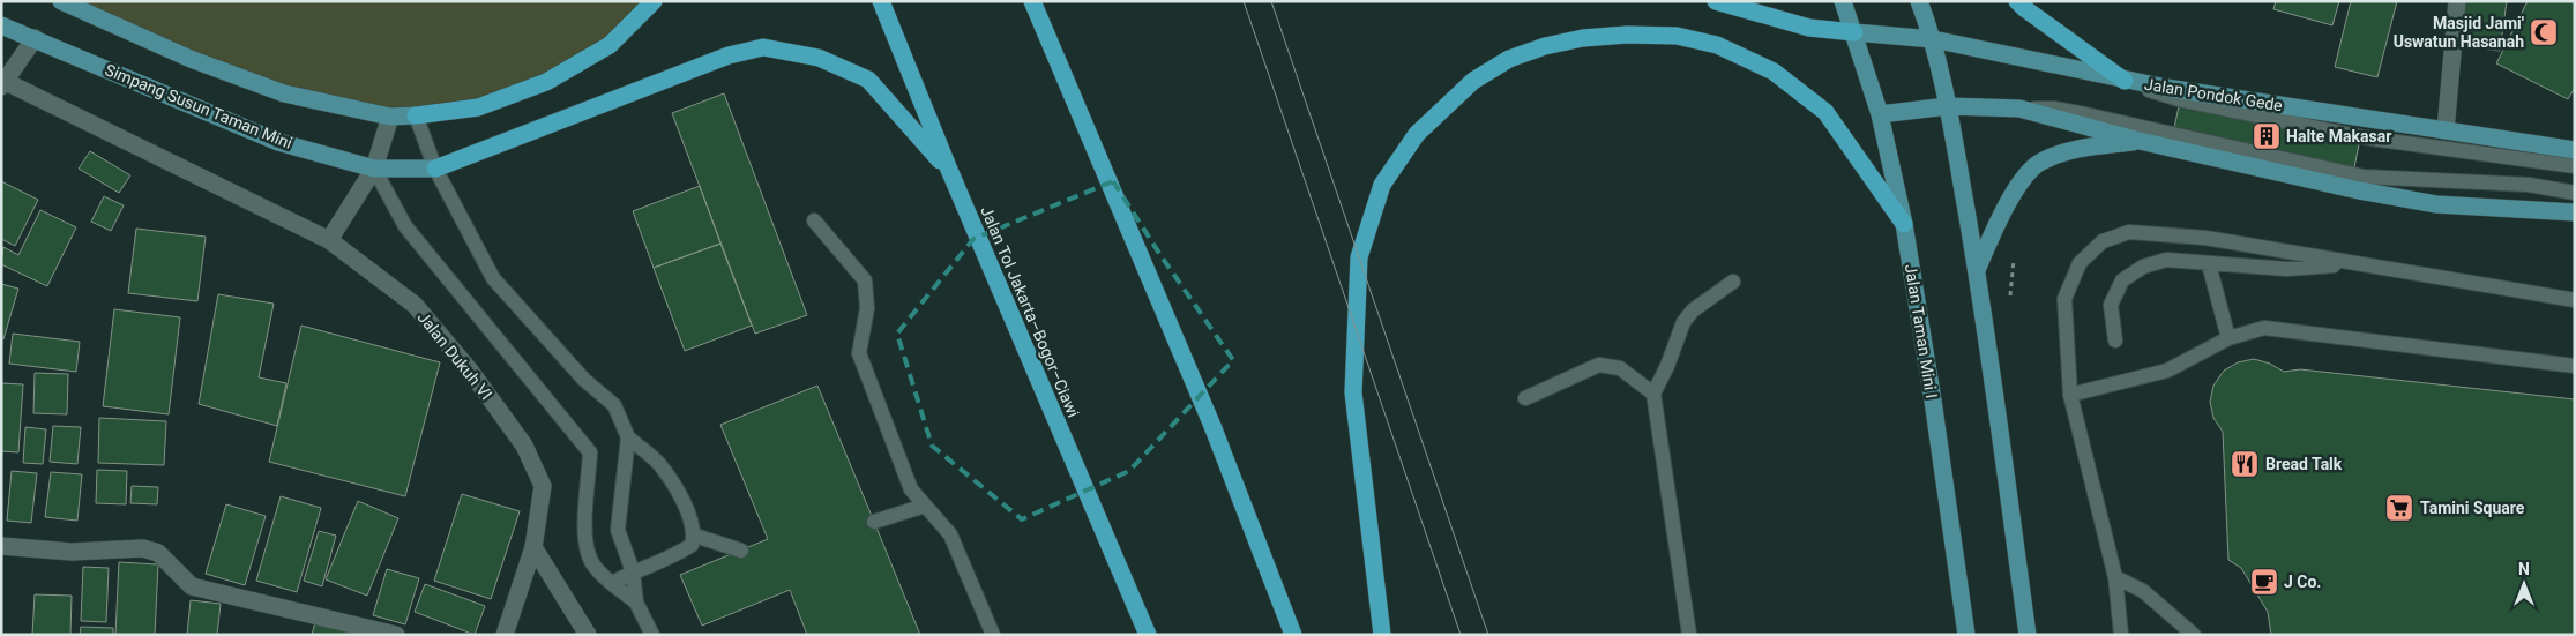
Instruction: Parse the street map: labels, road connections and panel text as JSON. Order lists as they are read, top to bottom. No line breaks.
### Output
{"streets":{"highway":["Jalan Tol Jakarta–Bogor–Ciawi"],"main road":["Jalan Pondok Gede","Simpang Susun Taman Mini","Jalan Taman Mini I"],"street":["Jalan Dukuh VI"]},"crossings":[["Jalan Pondok Gede","Jalan Taman Mini I"]],"places":{"mosque":["Masjid Jami' Uswatun Hasanah"],"building":["Halte Makasar"],"restaurant":["Bread Talk"],"supermarket":["Tamini Square"],"cafe":["J Co."]},"north":"top"}
